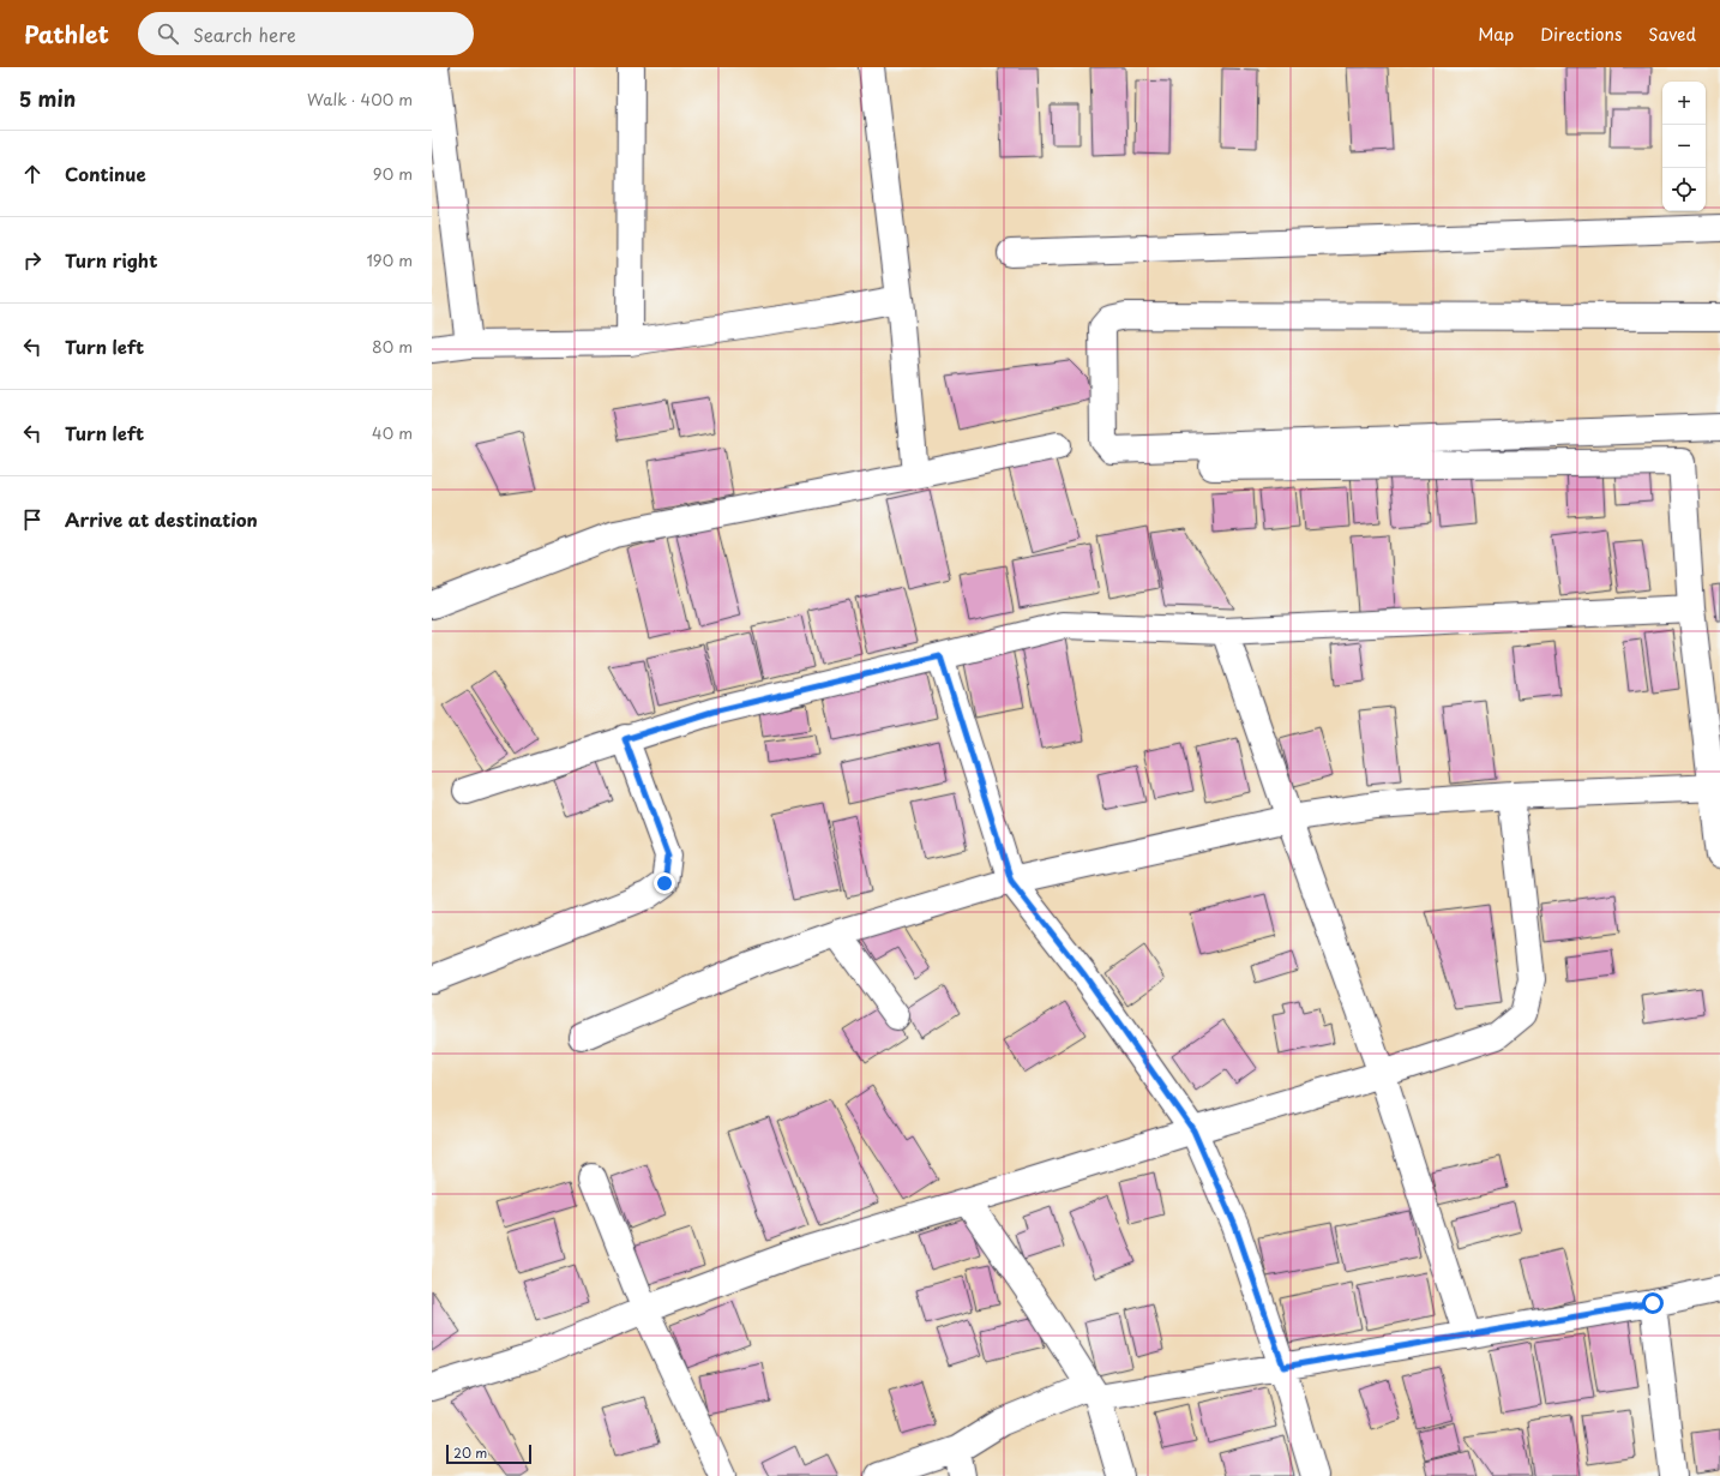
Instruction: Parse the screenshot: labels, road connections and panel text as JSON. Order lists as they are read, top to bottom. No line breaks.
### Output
{"scale_bar":"20 m","page":{"header":"Pathlet","search":"Search here","nav":["Map","Directions","Saved"],"heading":["5 min","Walk · 400 m"],"map_buttons":["+","−"],"list":[["Continue","90 m"],["Turn right","190 m"],["Turn left","80 m"],["Turn left","40 m"],"Arrive at destination"],"scale":"20 m"}}
